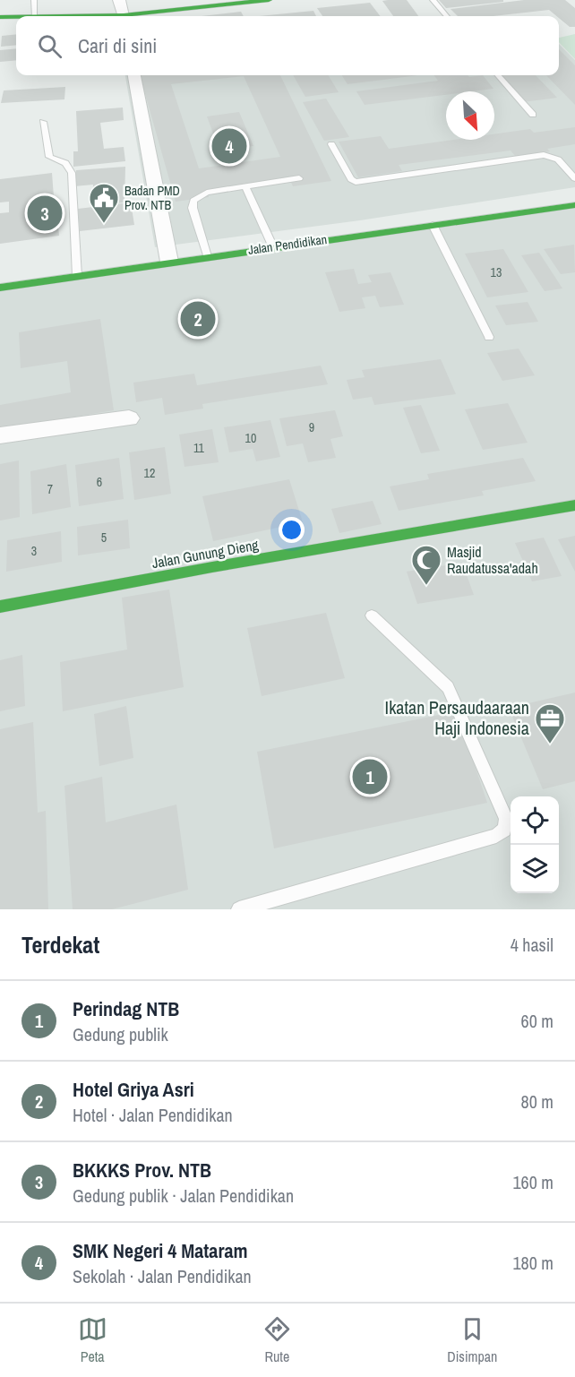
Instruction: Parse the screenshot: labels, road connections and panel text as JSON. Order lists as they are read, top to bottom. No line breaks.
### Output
{"streets":{"street":["Jalan Pendidikan","Jalan Gunung Dieng"]},"places":{"public building":["Badan PMD Prov. NTB"],"mosque":["Masjid Raudatussa'adah"],"office":["Ikatan Persaudaaraan Haji Indonesia"]},"house_numbers":["13","9","10","11","12","6","7","5","3"],"north":"bottom right","page":{"search":"Cari di sini","pins":["4","3","2","1"],"heading":["Terdekat","4 hasil"],"list":[{"mark":"1","name":"Perindag NTB","note":"Gedung publik","value":"60 m"},{"mark":"2","name":"Hotel Griya Asri","note":"Hotel · Jalan Pendidikan","value":"80 m"},{"mark":"3","name":"BKKKS Prov. NTB","note":"Gedung publik · Jalan Pendidikan","value":"160 m"},{"mark":"4","name":"SMK Negeri 4 Mataram","note":"Sekolah · Jalan Pendidikan","value":"180 m"}],"nav":["Peta","Rute","Disimpan"]}}
